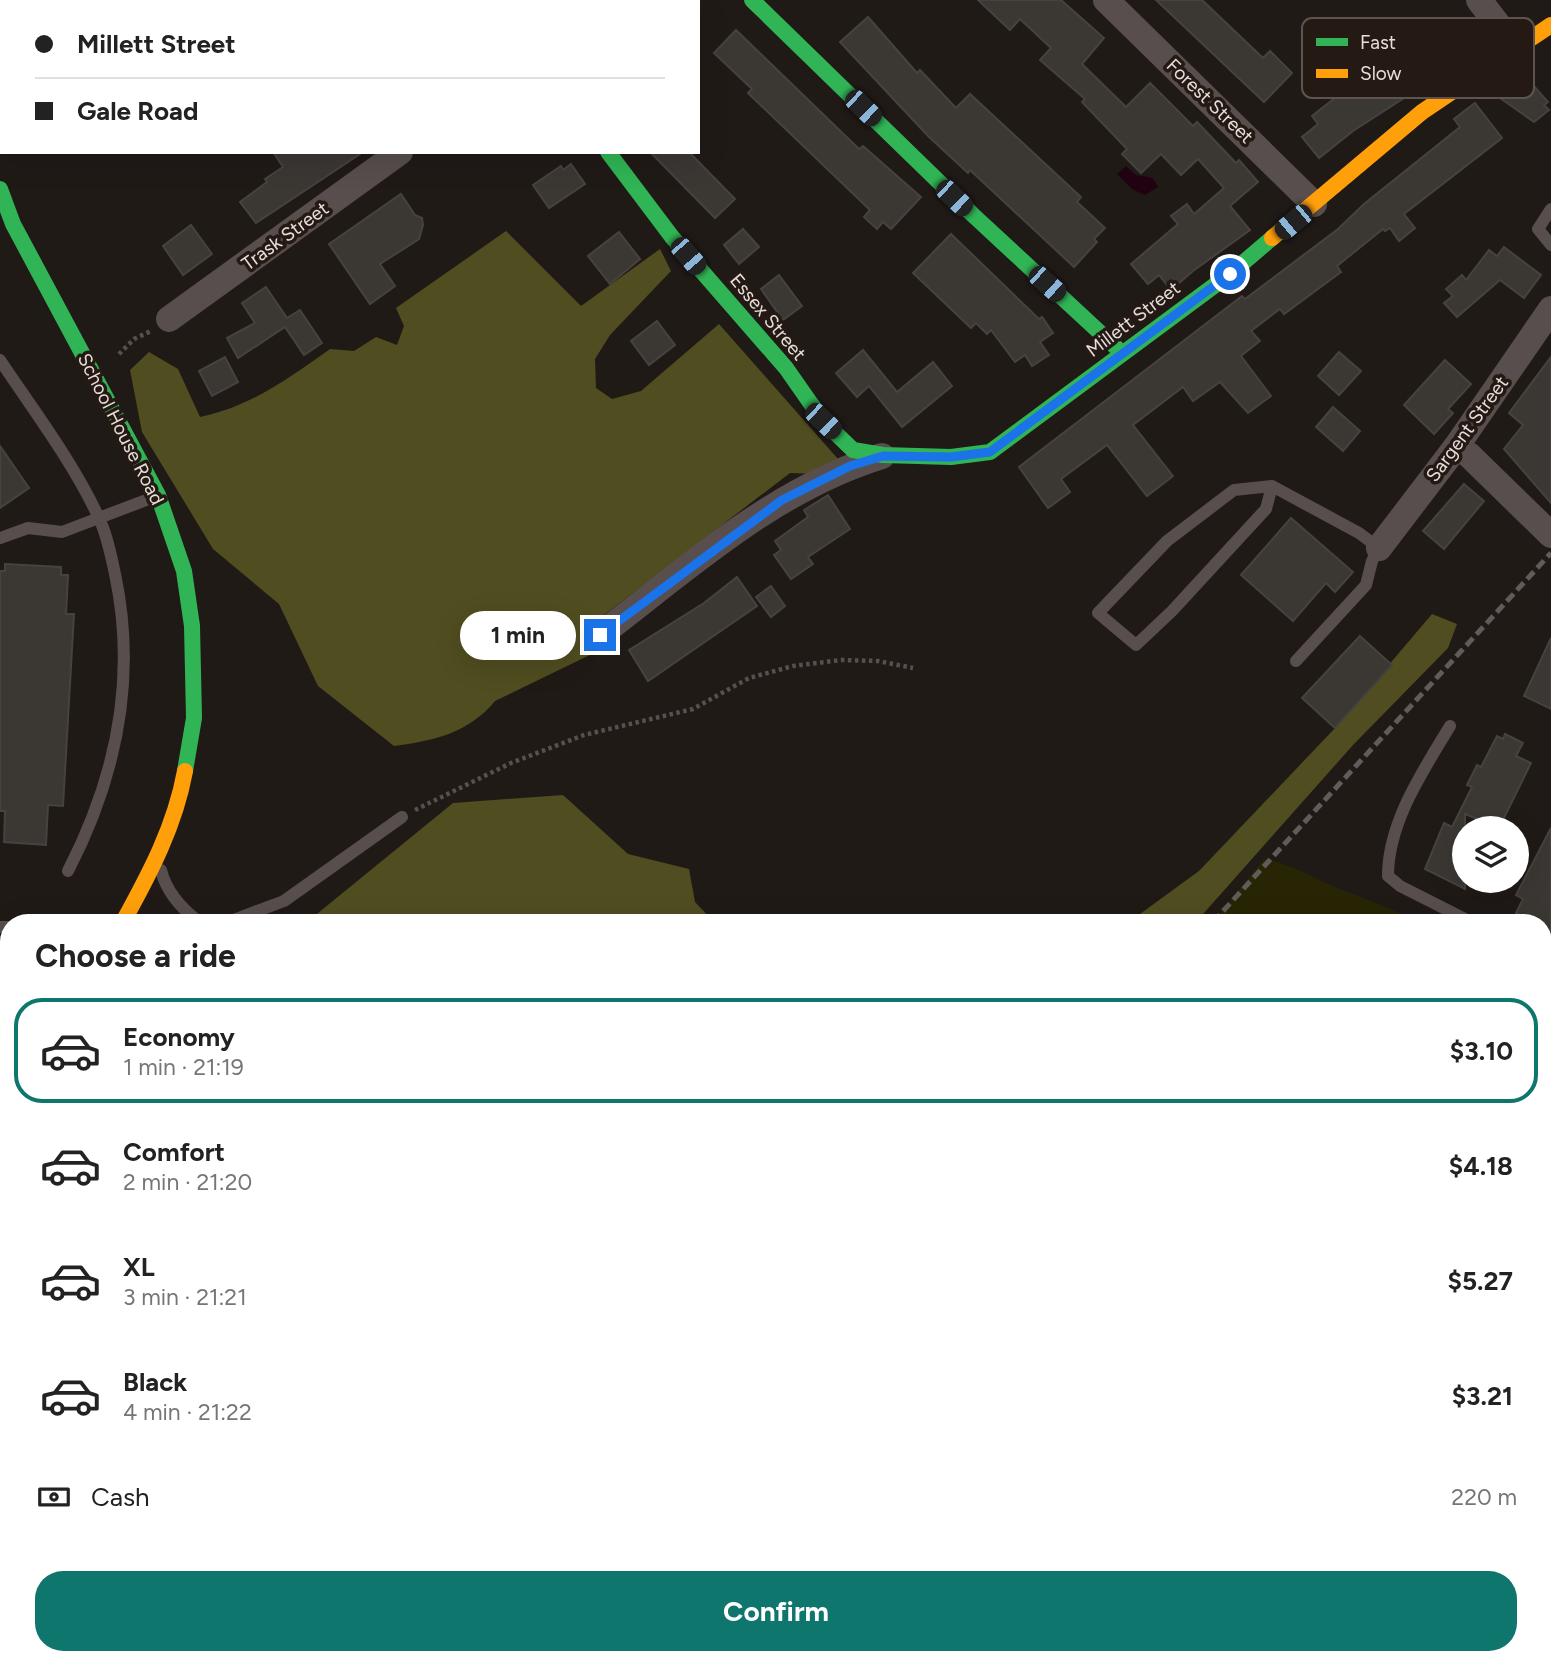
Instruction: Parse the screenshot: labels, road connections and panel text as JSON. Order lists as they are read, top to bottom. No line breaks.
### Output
{"streets":{"street":["Forest Street","Trask Street","Essex Street","Millett Street","School House Road","Sargent Street"]},"crossings":[["Forest Street","Millett Street"],["Essex Street","Millett Street"]],"legend":["Fast","Slow"],"page":{"banner":["Millett Street","Gale Road"],"bubble":"1 min","heading":"Choose a ride","list":[{"name":"Economy","note":"1 min · 21:19","value":"$3.10"},{"name":"Comfort","note":"2 min · 21:20","value":"$4.18"},{"name":"XL","note":"3 min · 21:21","value":"$5.27"},{"name":"Black","note":"4 min · 21:22","value":"$3.21"}],"pay":["Cash","220 m"],"buttons":"Confirm"}}
